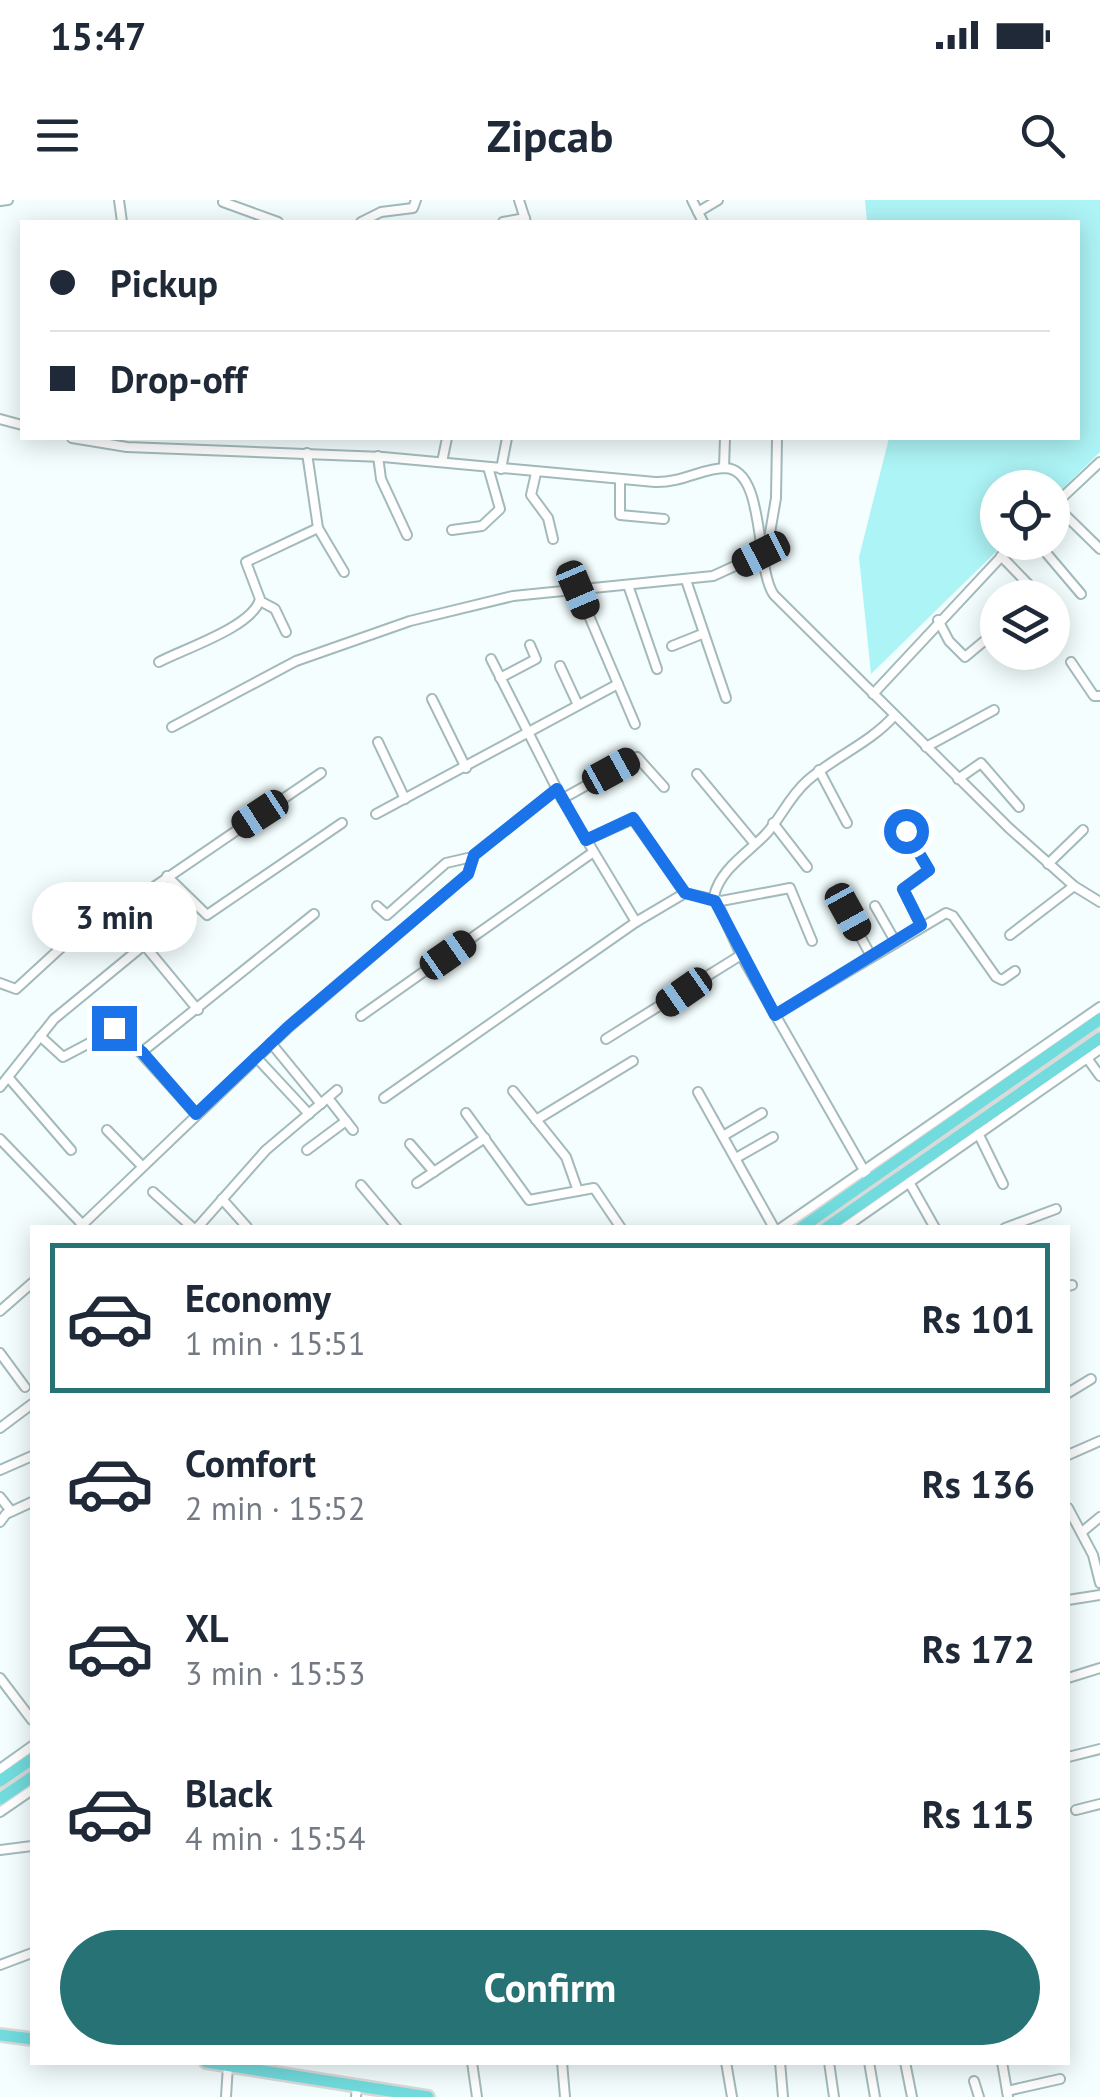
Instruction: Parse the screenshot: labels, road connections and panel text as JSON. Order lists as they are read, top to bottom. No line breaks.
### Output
{"page":{"status":"15:47","header":"Zipcab","banner":["Pickup","Drop-off"],"bubble":"3 min","list":[{"name":"Economy","note":"1 min · 15:51","value":"Rs 101"},{"name":"Comfort","note":"2 min · 15:52","value":"Rs 136"},{"name":"XL","note":"3 min · 15:53","value":"Rs 172"},{"name":"Black","note":"4 min · 15:54","value":"Rs 115"}],"buttons":"Confirm"}}
